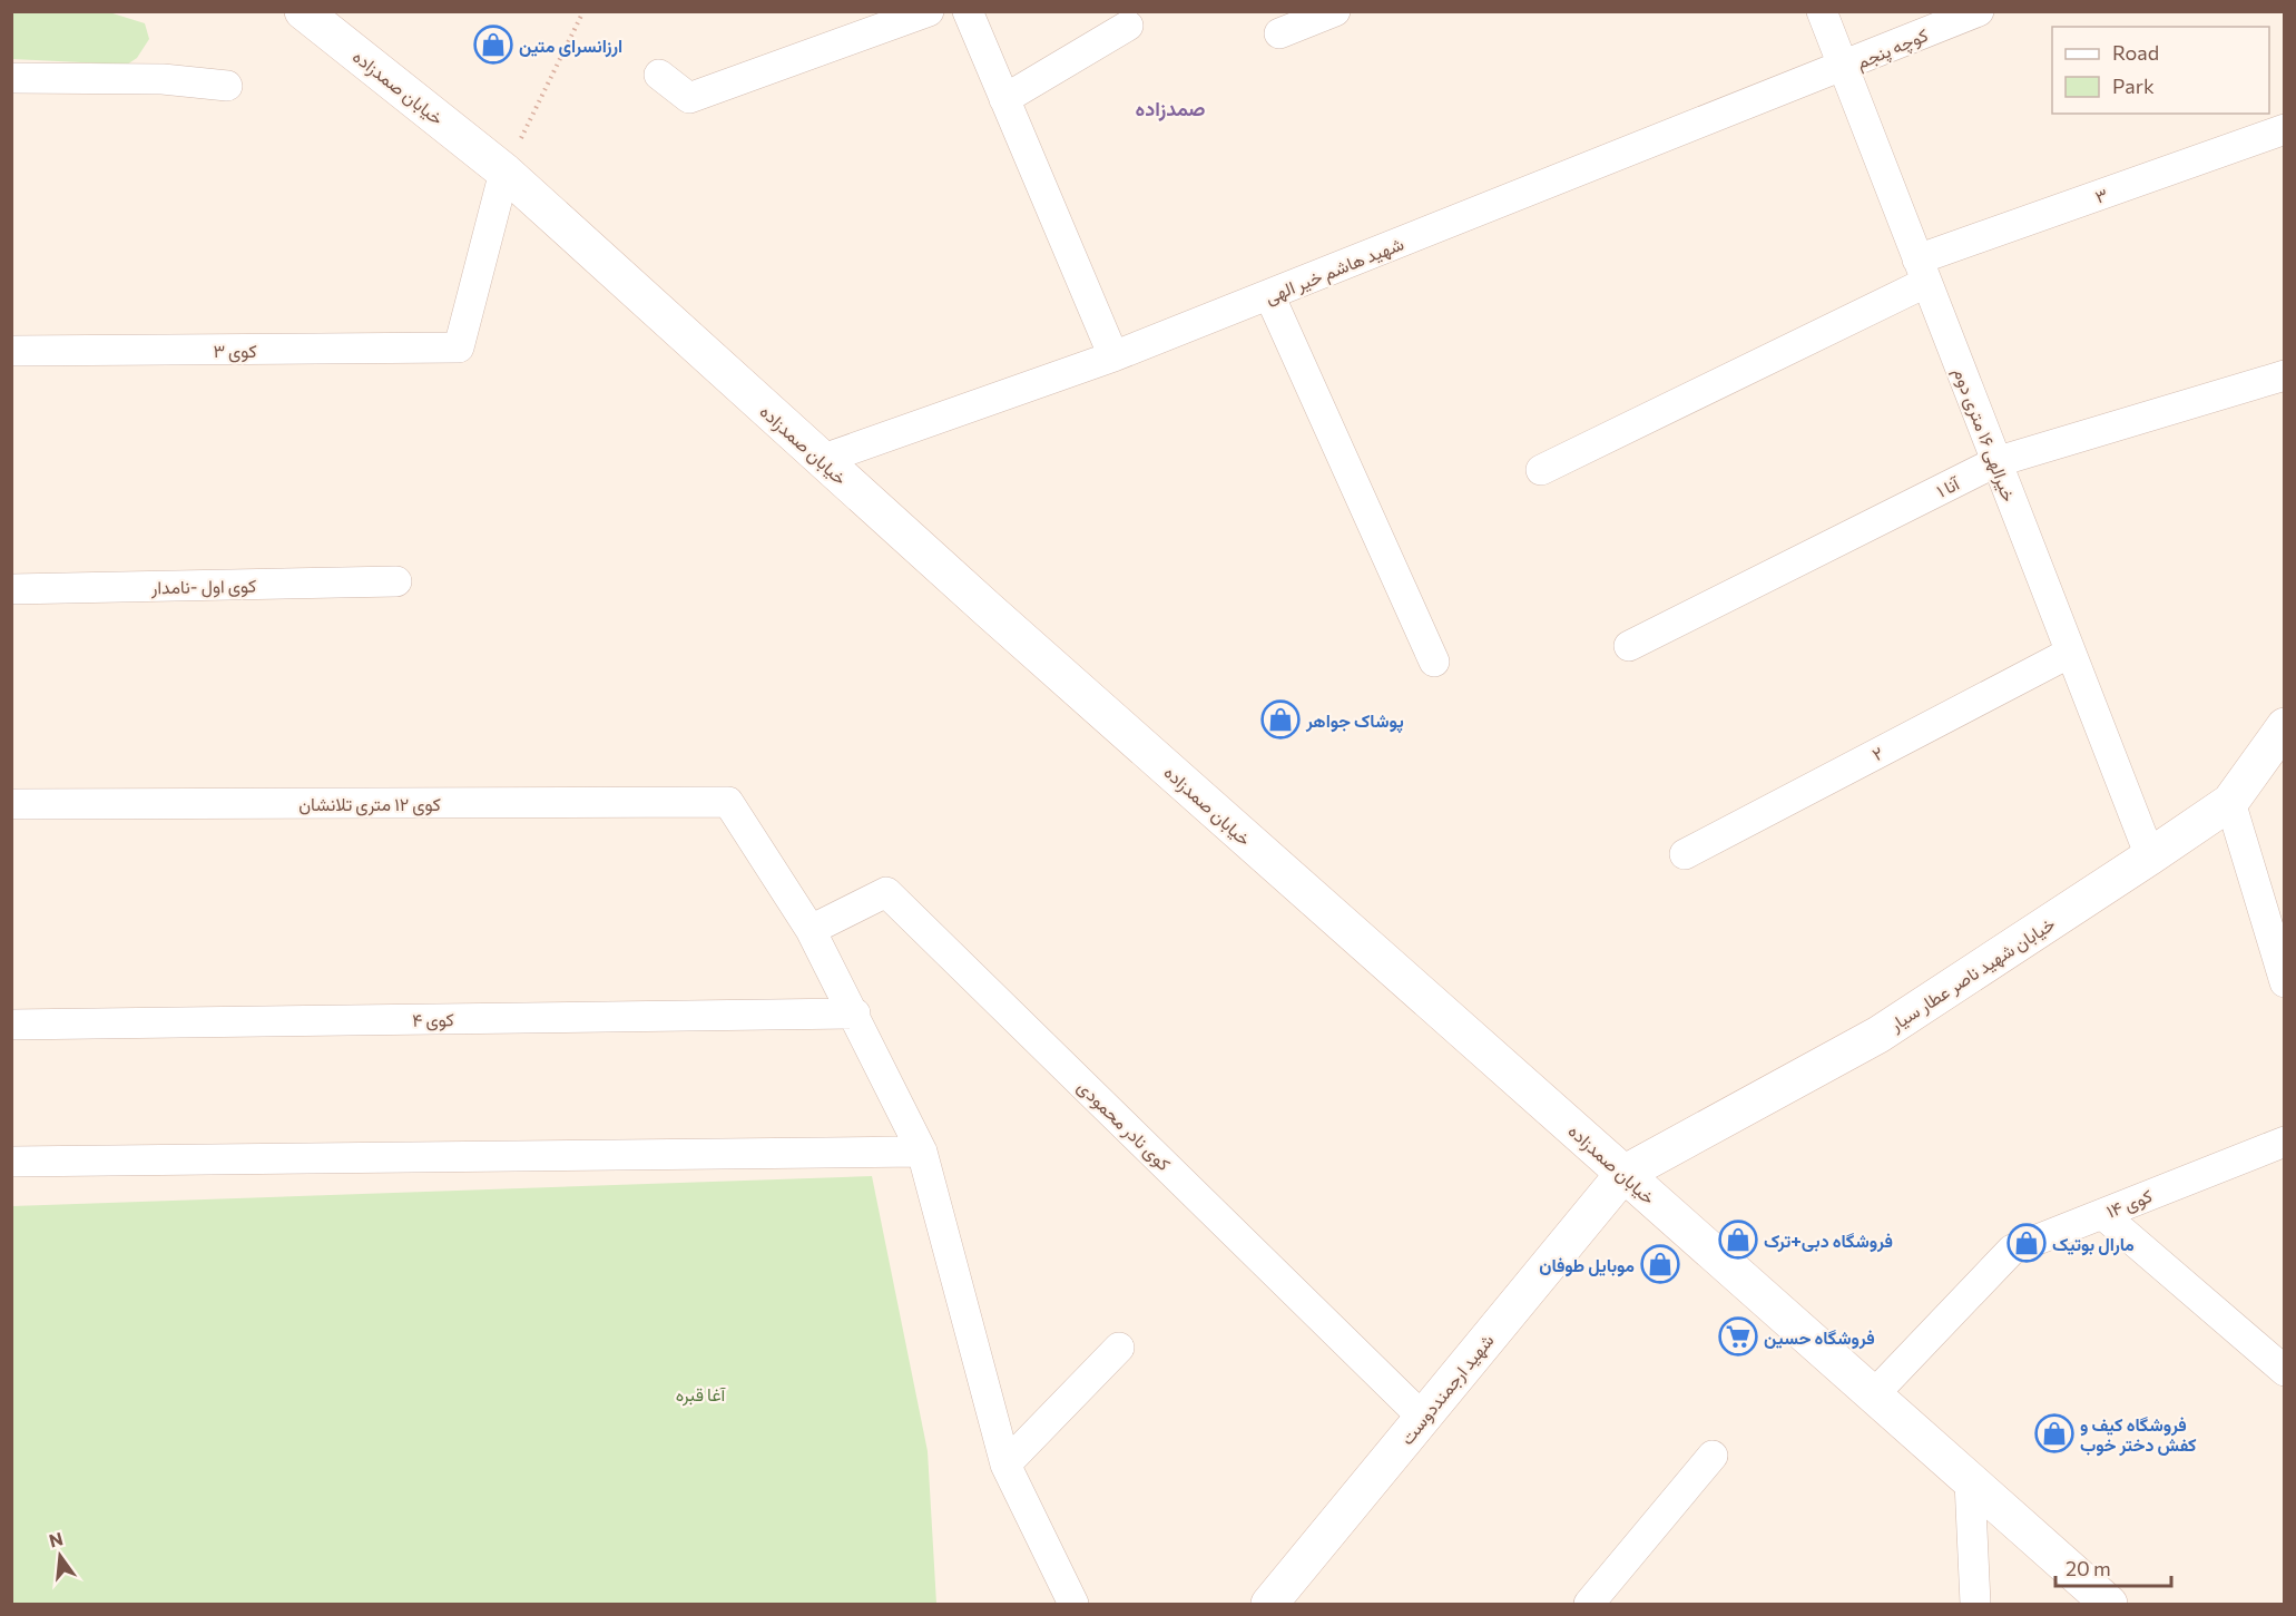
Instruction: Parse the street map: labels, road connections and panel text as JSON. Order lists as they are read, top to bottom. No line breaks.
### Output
{"streets":{"main road":["خیابان صمدزاده","خیابان شهید ناصر عطار سیار","شهید ارجمنددوست"],"street":["کوچه پنجم","۳","شهید هاشم خیر الهی","کوی ۳","خیرالهی ۱۶ متری دوم","آنا ۱","کوی اول -نامدار","۲","کوی ۱۲ متری تلانشان","کوی ۴","کوی نادر محمودی","کوی ۱۴"]},"crossings":[["کوچه پنجم","شهید هاشم خیر الهی"],["کوچه پنجم","خیرالهی ۱۶ متری دوم"],["خیابان صمدزاده","شهید هاشم خیر الهی"],["خیابان صمدزاده","کوی ۳"],["خیابان صمدزاده","خیابان شهید ناصر عطار سیار"],["خیابان صمدزاده","کوی ۱۴"],["خیابان صمدزاده","شهید ارجمنددوست"],["۳","خیرالهی ۱۶ متری دوم"],["شهید هاشم خیر الهی","خیرالهی ۱۶ متری دوم"],["خیرالهی ۱۶ متری دوم","آنا ۱"],["خیرالهی ۱۶ متری دوم","۲"],["خیرالهی ۱۶ متری دوم","خیابان شهید ناصر عطار سیار"],["کوی ۱۲ متری تلانشان","کوی نادر محمودی"],["خیابان شهید ناصر عطار سیار","شهید ارجمنددوست"],["کوی نادر محمودی","شهید ارجمنددوست"]],"districts":["صمدزاده"],"parks":["آغا قبره"],"places":{"shop":["ارزانسرای متین","پوشاک جواهر","فروشگاه دبی+ترک","مارال بوتیک","موبایل طوفان","فروشگاه کیف و کفش دختر خوب"],"supermarket":["فروشگاه حسین"]},"legend":["Road","Park"],"scale_bar":"20 m","north":"top"}
